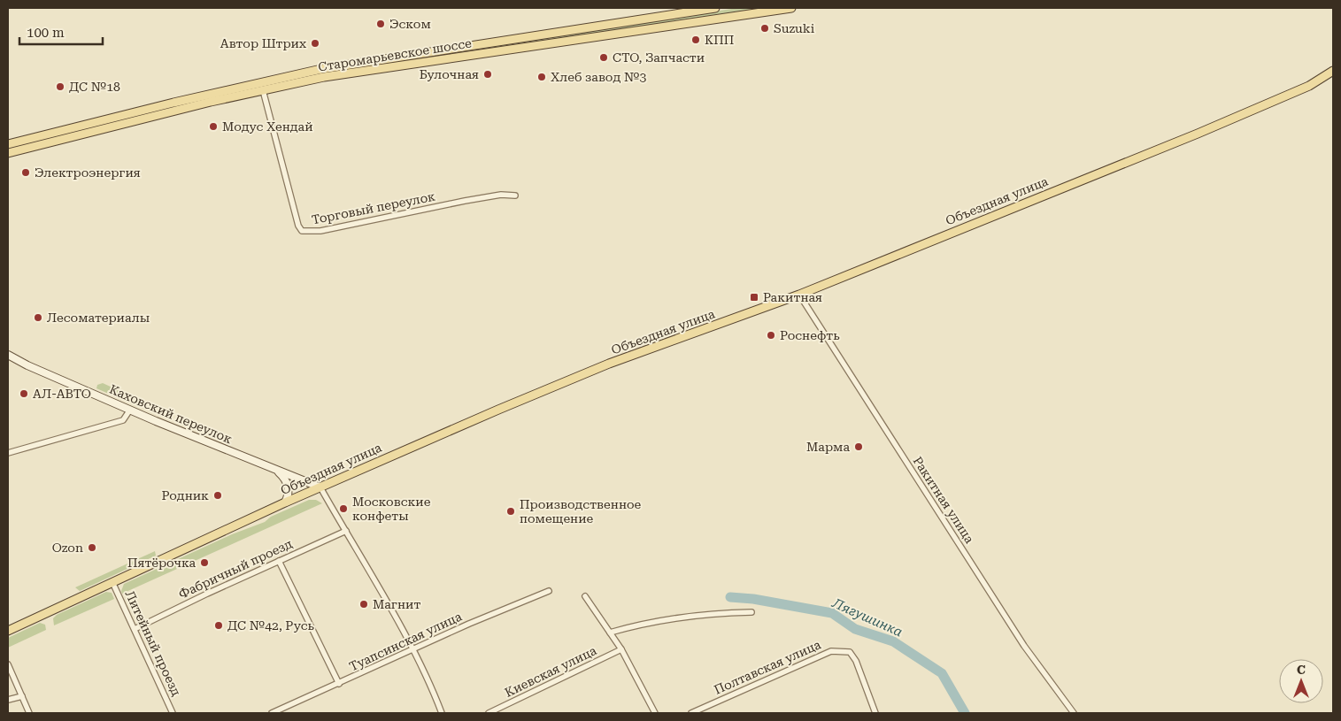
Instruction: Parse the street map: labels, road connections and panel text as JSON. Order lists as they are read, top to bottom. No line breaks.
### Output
{"streets":{"main road":["Старомарьевское шоссе","Объездная улица","Каховский переулок"],"street":["Торговый переулок","Ракитная улица","Фабричный проезд","Туапсинская улица","Литейный проезд","Полтавская улица","Киевская улица"]},"crossings":[["Старомарьевское шоссе","Торговый переулок"],["Объездная улица","Каховский переулок"],["Объездная улица","Ракитная улица"],["Объездная улица","Литейный проезд"],["Фабричный проезд","Литейный проезд"]],"water":["Лягушинка"],"places":{"other":["Эском","Suzuki","КПП","Автор Штрих","СТО, Запчасти","Булочная","Хлеб завод №3","ДС №18","Модус Хендай","Электроэнергия","Лесоматериалы","Роснефть","АЛ-АВТО","Марма","Родник","Московские конфеты","Производственное помещение","Ozon","Пятёрочка","Магнит","ДС №42, Русь"],"transit":["Ракитная"]},"scale_bar":"100 m","north":"top"}
